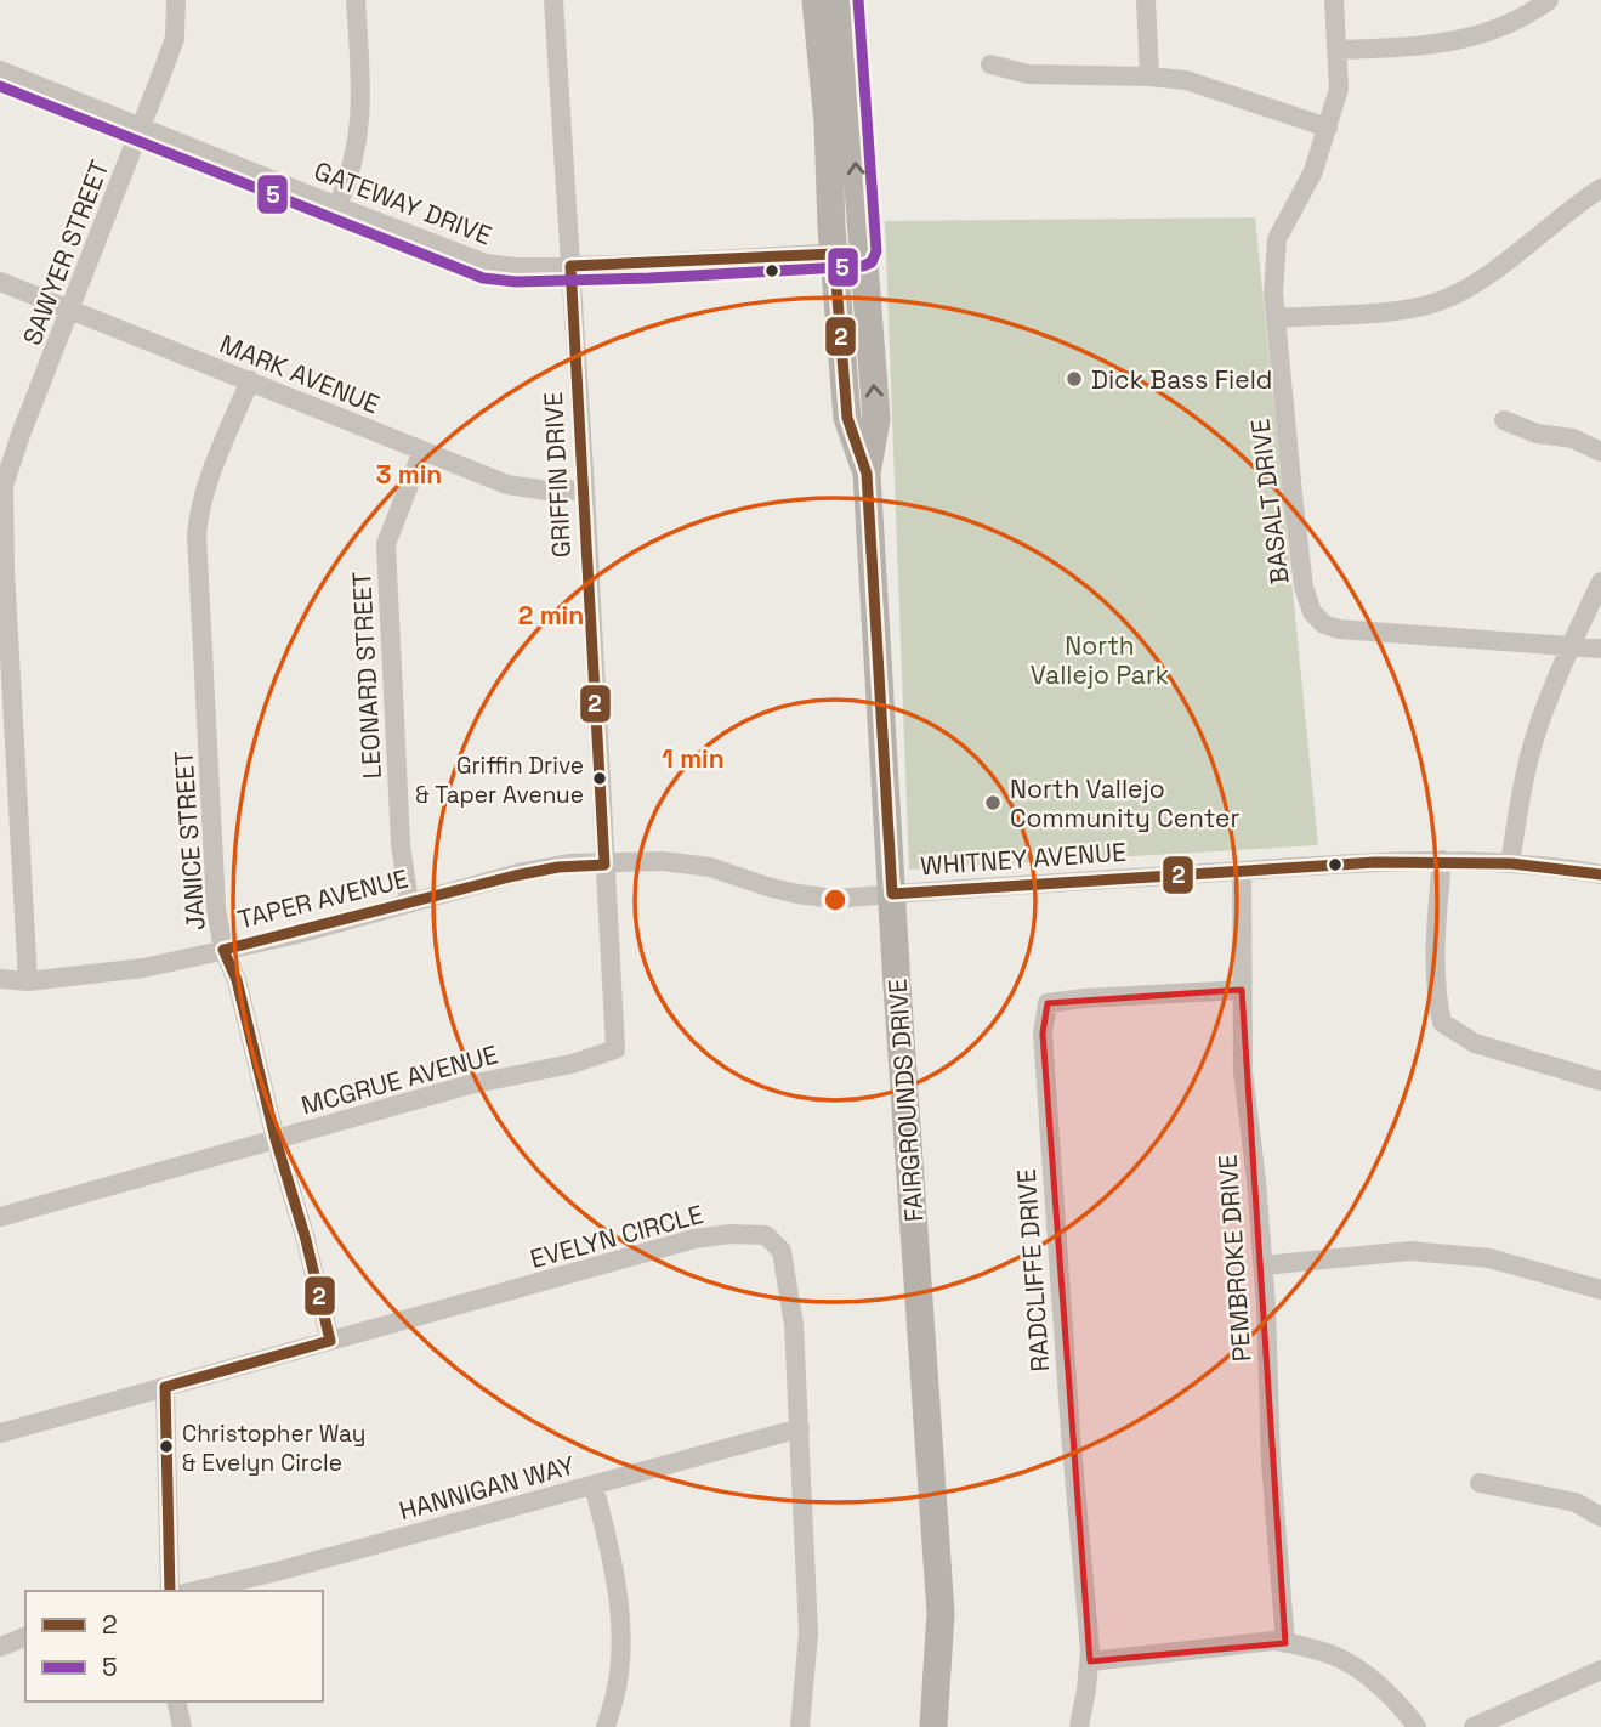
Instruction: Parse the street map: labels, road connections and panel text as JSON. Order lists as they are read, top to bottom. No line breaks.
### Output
{"streets":{"main road":["FAIRGROUNDS DRIVE"],"street":["GATEWAY DRIVE","SAWYER STREET","MARK AVENUE","GRIFFIN DRIVE","BASALT DRIVE","LEONARD STREET","JANICE STREET","WHITNEY AVENUE","TAPER AVENUE","MCGRUE AVENUE","EVELYN CIRCLE","PEMBROKE DRIVE","RADCLIFFE DRIVE","HANNIGAN WAY"]},"crossings":[["GATEWAY DRIVE","SAWYER STREET"],["GATEWAY DRIVE","GRIFFIN DRIVE"],["GATEWAY DRIVE","FAIRGROUNDS DRIVE"],["SAWYER STREET","MARK AVENUE"],["SAWYER STREET","TAPER AVENUE"],["MARK AVENUE","GRIFFIN DRIVE"],["MARK AVENUE","LEONARD STREET"],["MARK AVENUE","JANICE STREET"],["GRIFFIN DRIVE","WHITNEY AVENUE"],["GRIFFIN DRIVE","TAPER AVENUE"],["GRIFFIN DRIVE","MCGRUE AVENUE"],["LEONARD STREET","TAPER AVENUE"],["JANICE STREET","TAPER AVENUE"],["JANICE STREET","MCGRUE AVENUE"],["JANICE STREET","EVELYN CIRCLE"],["WHITNEY AVENUE","TAPER AVENUE"],["WHITNEY AVENUE","FAIRGROUNDS DRIVE"],["WHITNEY AVENUE","PEMBROKE DRIVE"],["EVELYN CIRCLE","HANNIGAN WAY"],["PEMBROKE DRIVE","RADCLIFFE DRIVE"]],"parks":["North Vallejo Park"],"places":["Dick Bass Field","Griffin Drive & Taper Avenue","North Vallejo Community Center","Christopher Way & Evelyn Circle"],"lines":["transit line 5","transit line 2"],"legend":["2","5"],"rings":["3 min","2 min","1 min"]}
